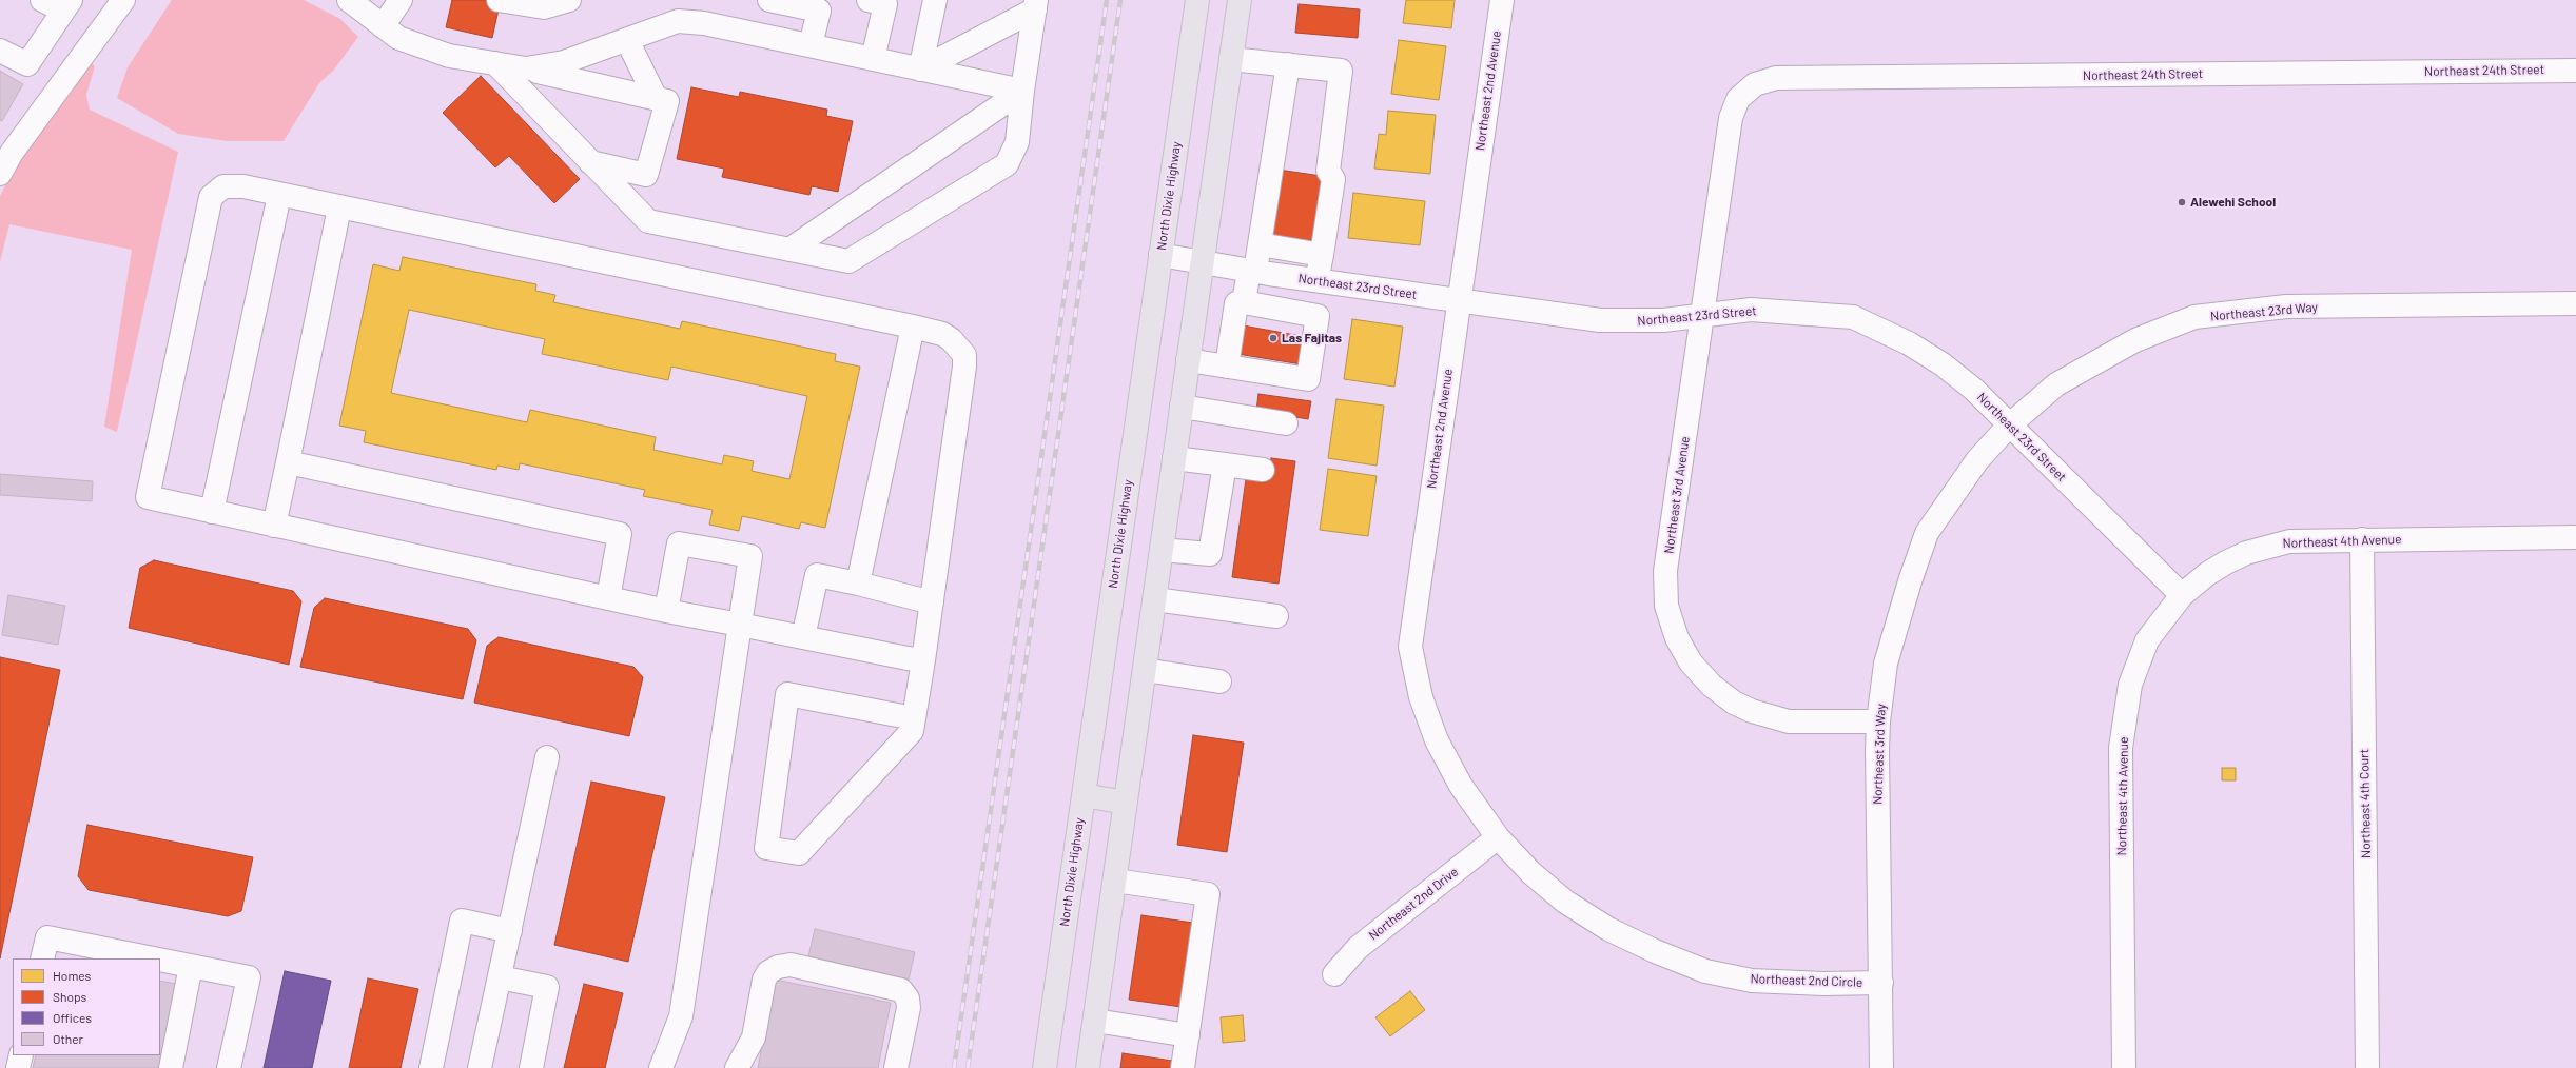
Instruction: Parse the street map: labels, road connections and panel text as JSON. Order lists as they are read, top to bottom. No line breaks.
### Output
{"streets":{"main road":["North Dixie Highway"],"street":["Northeast 24th Street","Northeast 2nd Avenue","Northeast 23rd Street","Northeast 23rd Way","Northeast 3rd Avenue","Northeast 4th Avenue","Northeast 3rd Way","Northeast 4th Court","Northeast 2nd Drive","Northeast 2nd Circle"]},"crossings":[["Northeast 24th Street","Northeast 3rd Avenue"],["Northeast 2nd Avenue","Northeast 23rd Street"],["Northeast 2nd Avenue","Northeast 2nd Drive"],["Northeast 2nd Avenue","Northeast 2nd Circle"],["North Dixie Highway","Northeast 23rd Street"],["Northeast 23rd Street","Northeast 23rd Way"],["Northeast 23rd Street","Northeast 3rd Avenue"],["Northeast 23rd Street","Northeast 4th Avenue"],["Northeast 23rd Street","Northeast 3rd Way"],["Northeast 23rd Way","Northeast 3rd Way"],["Northeast 3rd Avenue","Northeast 3rd Way"],["Northeast 4th Avenue","Northeast 4th Court"],["Northeast 3rd Way","Northeast 2nd Circle"],["Northeast 2nd Drive","Northeast 2nd Circle"]],"places":["Alewehi School","Las Fajitas"],"legend":["Homes","Shops","Offices","Other"]}
